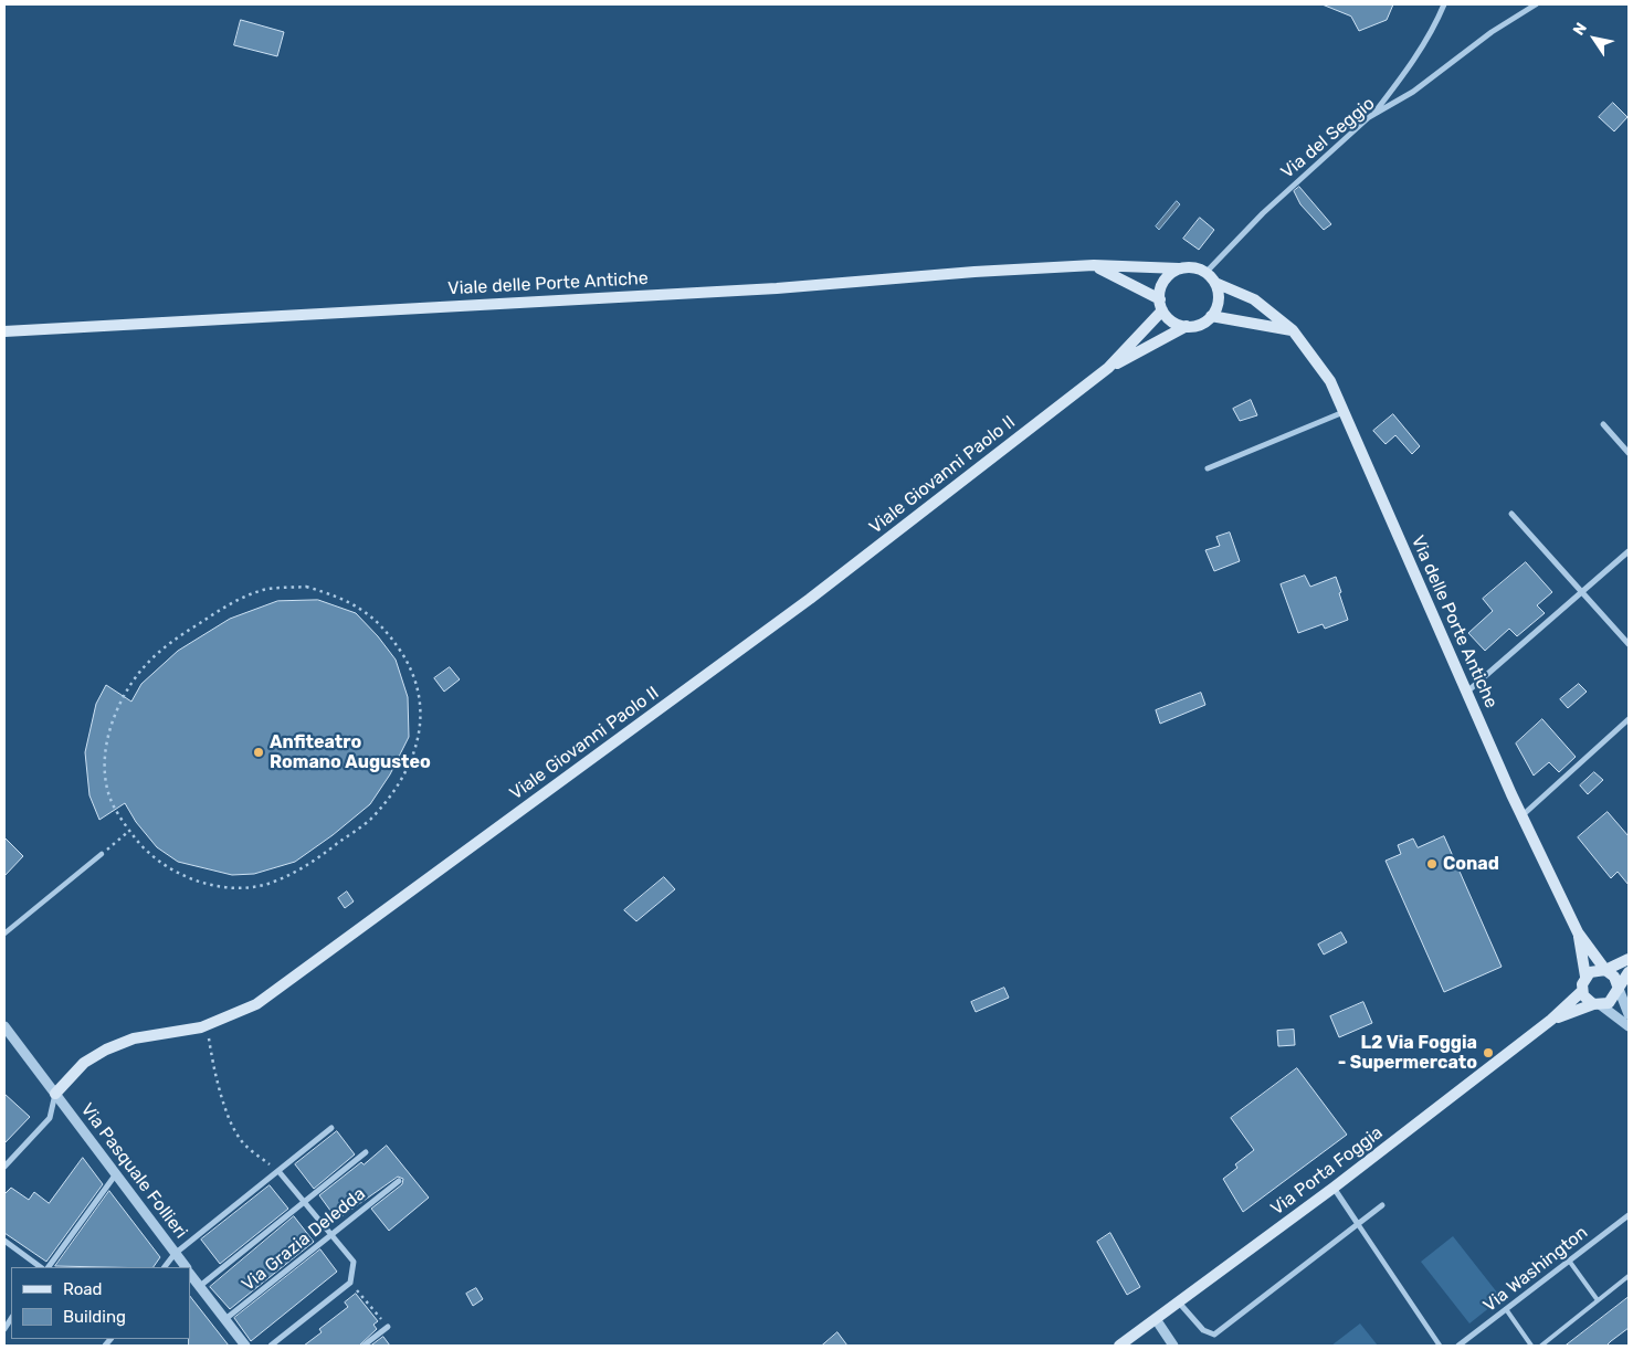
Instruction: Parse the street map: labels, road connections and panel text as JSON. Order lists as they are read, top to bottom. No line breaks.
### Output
{"streets":{"main road":["Viale delle Porte Antiche","Viale Giovanni Paolo II","Via delle Porte Antiche","Via Porta Foggia"],"street":["Via del Seggio","Via Pasquale Follieri","Via Grazia Deledda","Via Washington"]},"crossings":[["Via del Seggio","Viale delle Porte Antiche"],["Via del Seggio","Via delle Porte Antiche"],["Viale delle Porte Antiche","Via delle Porte Antiche"],["Viale Giovanni Paolo II","Via Pasquale Follieri"]],"places":["Anfiteatro Romano Augusteo","Conad","L2 Via Foggia - Supermercato"],"legend":["Road","Building"],"north":"top left"}
